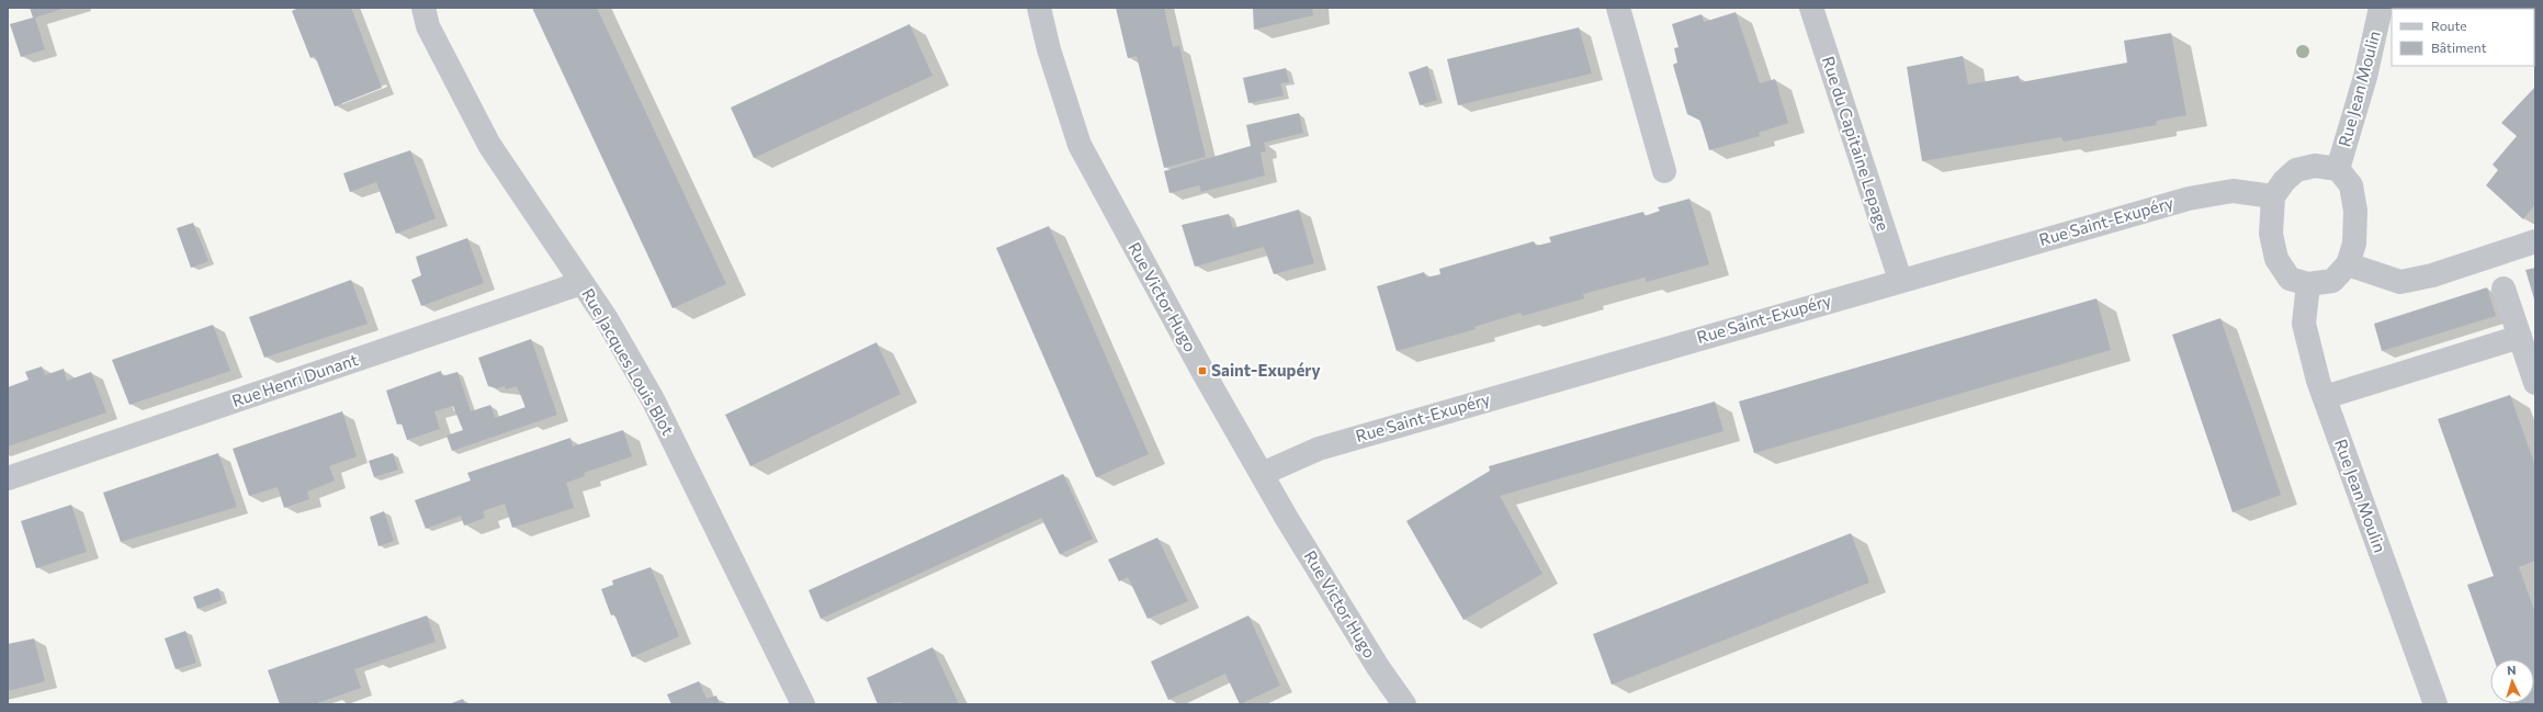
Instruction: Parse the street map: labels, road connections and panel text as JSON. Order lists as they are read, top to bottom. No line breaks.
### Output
{"streets":{"street":["Rue Jean Moulin","Rue du Capitaine Lepage","Rue Saint-Exupéry","Rue Victor Hugo","Rue Jacques Louis Blot","Rue Henri Dunant"]},"crossings":[["Rue Jean Moulin","Rue Saint-Exupéry"],["Rue du Capitaine Lepage","Rue Saint-Exupéry"],["Rue Saint-Exupéry","Rue Victor Hugo"],["Rue Jacques Louis Blot","Rue Henri Dunant"]],"places":{"transit":["Saint-Exupéry"]},"legend":["Route","Bâtiment"],"north":"top"}
